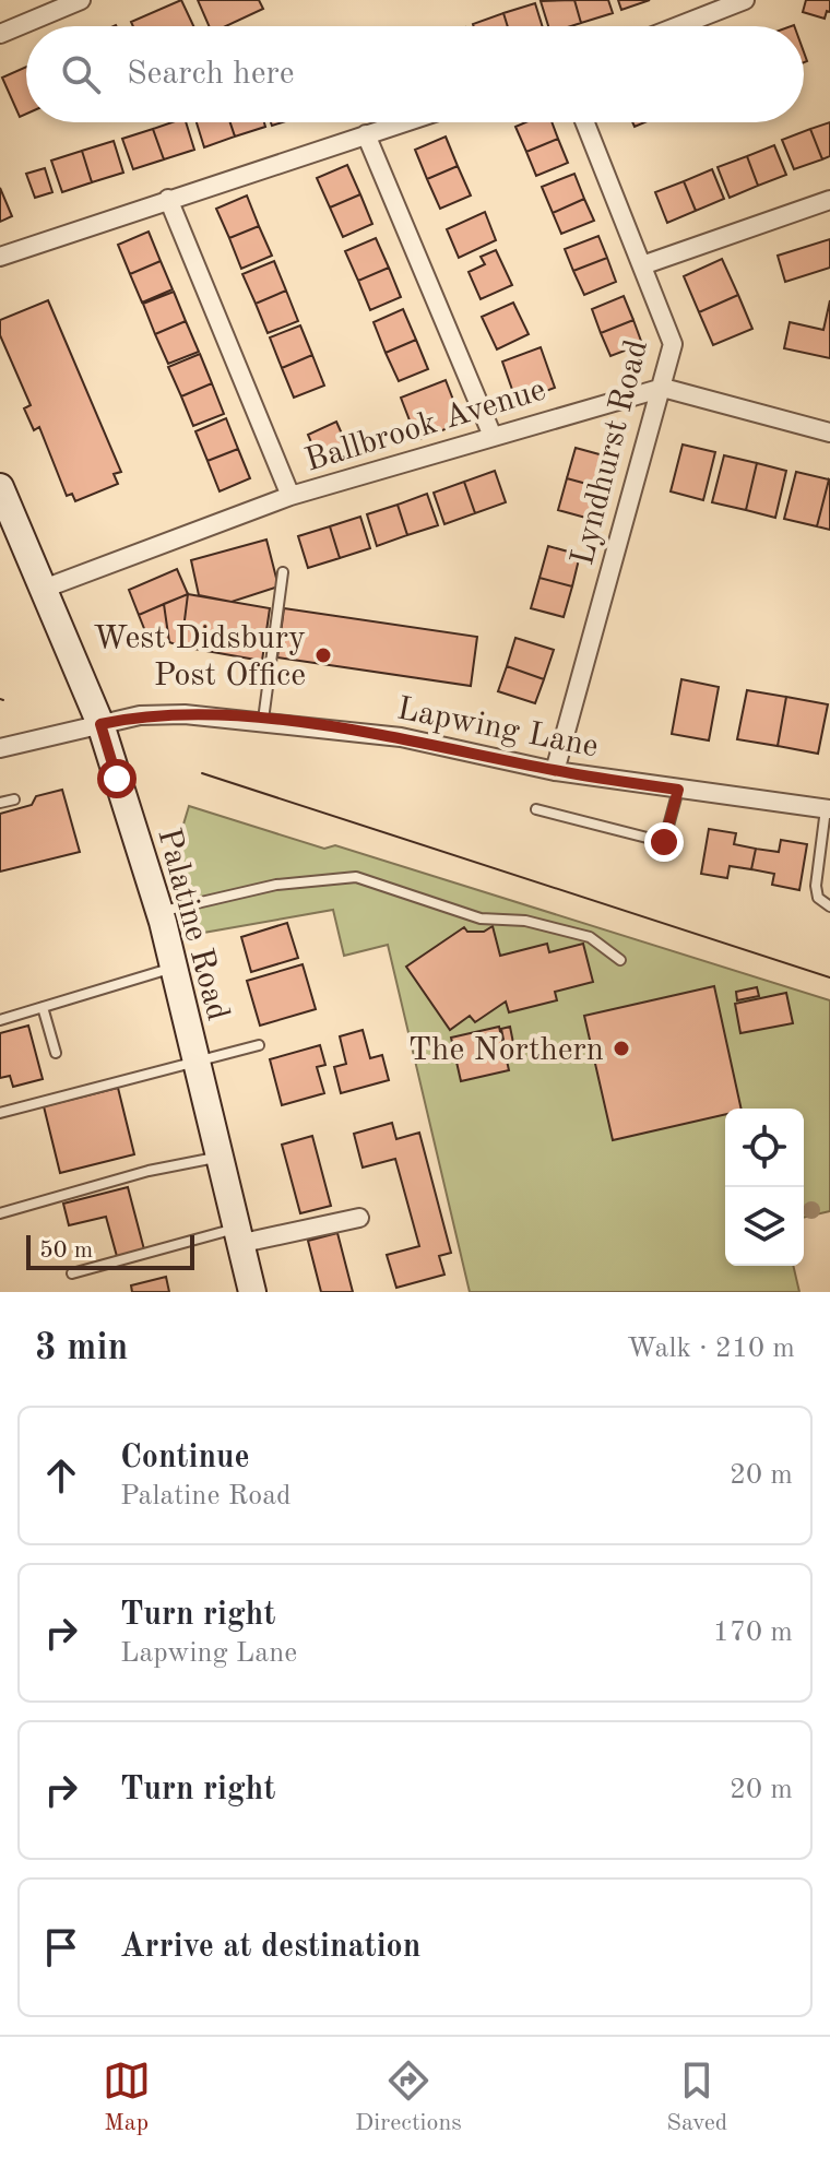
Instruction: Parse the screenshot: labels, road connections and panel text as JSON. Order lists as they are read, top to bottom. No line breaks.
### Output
{"streets":{"main road":["Palatine Road"],"street":["Ballbrook Avenue","Lyndhurst Road","Lapwing Lane"]},"crossings":[["Ballbrook Avenue","Lyndhurst Road"],["Ballbrook Avenue","Palatine Road"],["Lyndhurst Road","Lapwing Lane"],["Lapwing Lane","Palatine Road"]],"places":["West Didsbury Post Office","The Northern"],"scale_bar":"50 m","page":{"search":"Search here","scale":"50 m","heading":["3 min","Walk · 210 m"],"list":[["Continue","Palatine Road","20 m"],["Turn right","Lapwing Lane","170 m"],["Turn right","20 m"],"Arrive at destination"],"nav":["Map","Directions","Saved"]}}
